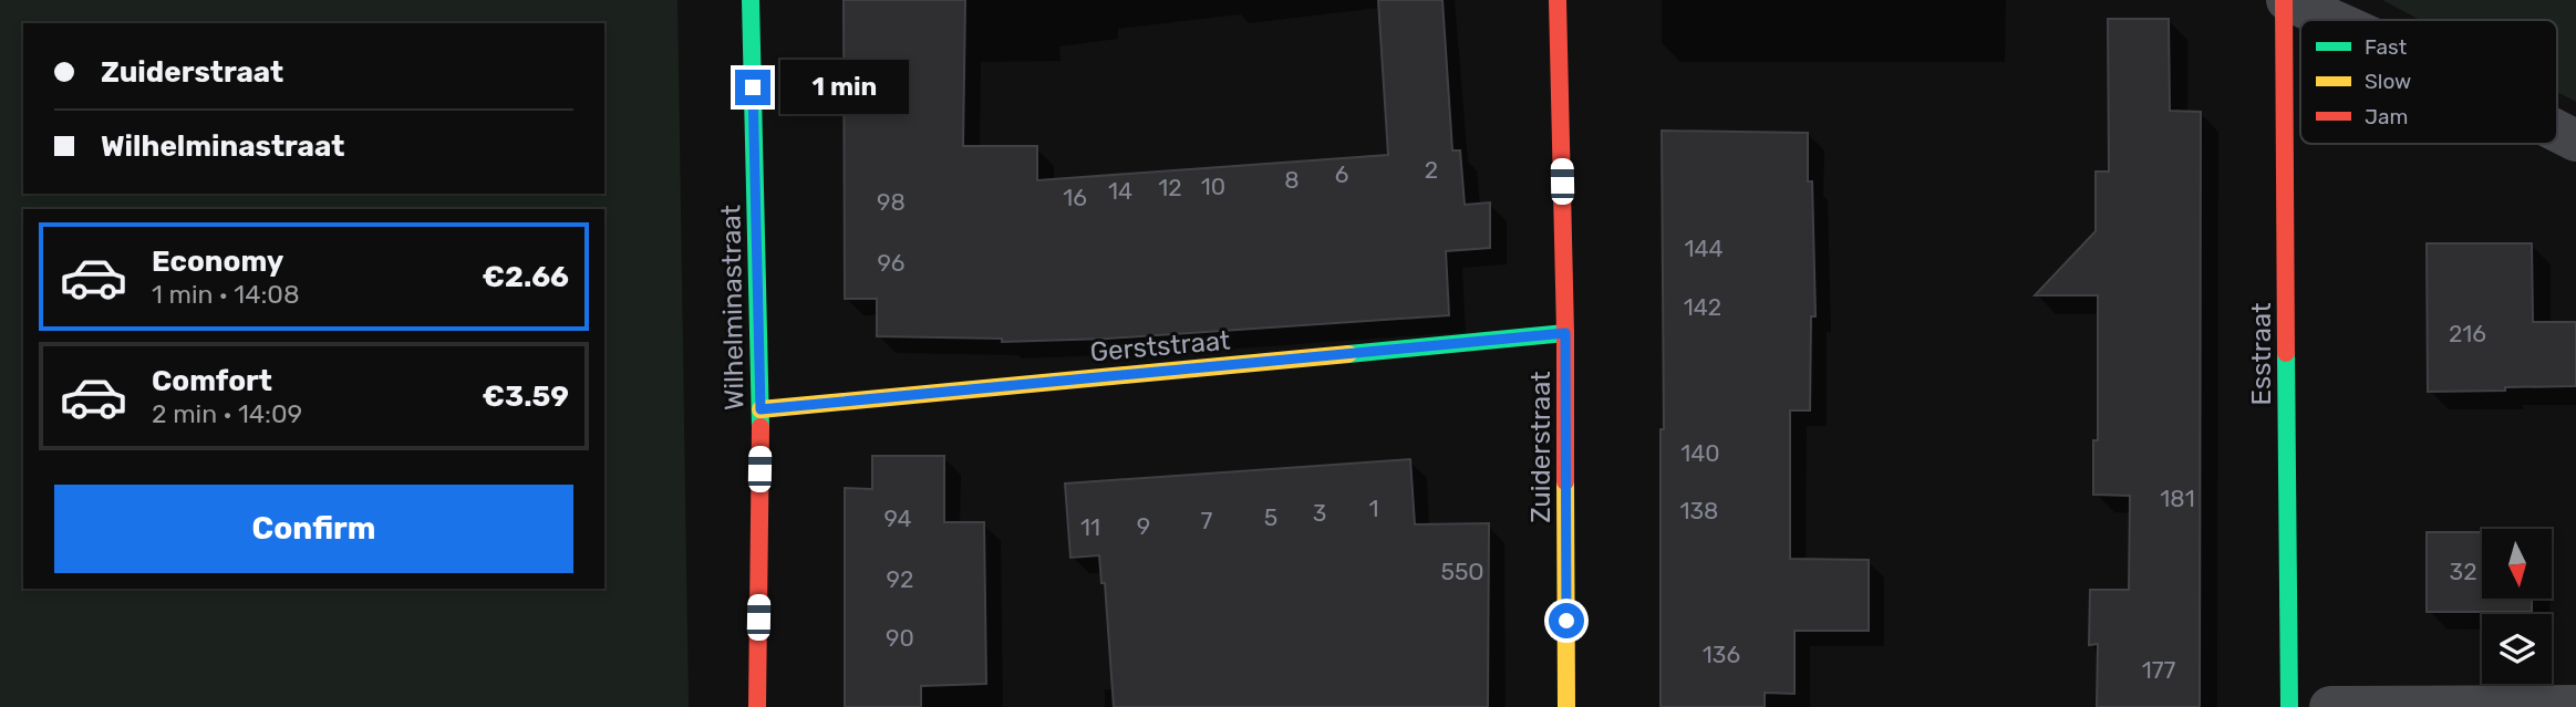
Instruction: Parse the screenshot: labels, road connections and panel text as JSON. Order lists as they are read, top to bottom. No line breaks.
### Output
{"streets":{"street":["Wilhelminastraat","Gerststraat","Esstraat","Zuiderstraat"]},"crossings":[["Wilhelminastraat","Gerststraat"],["Gerststraat","Zuiderstraat"]],"house_numbers":["2","6","8","10","12","14","16","98","144","96","142","216","140","181","1","138","3","5","94","7","9","11","55O","32","92","90","136","177"],"legend":["Fast","Slow","Jam"],"north":"bottom","page":{"banner":["Zuiderstraat","Wilhelminastraat"],"bubble":"1 min","list":[{"name":"Economy","note":"1 min · 14:08","value":"€2.66"},{"name":"Comfort","note":"2 min · 14:09","value":"€3.59"}],"buttons":"Confirm"}}
